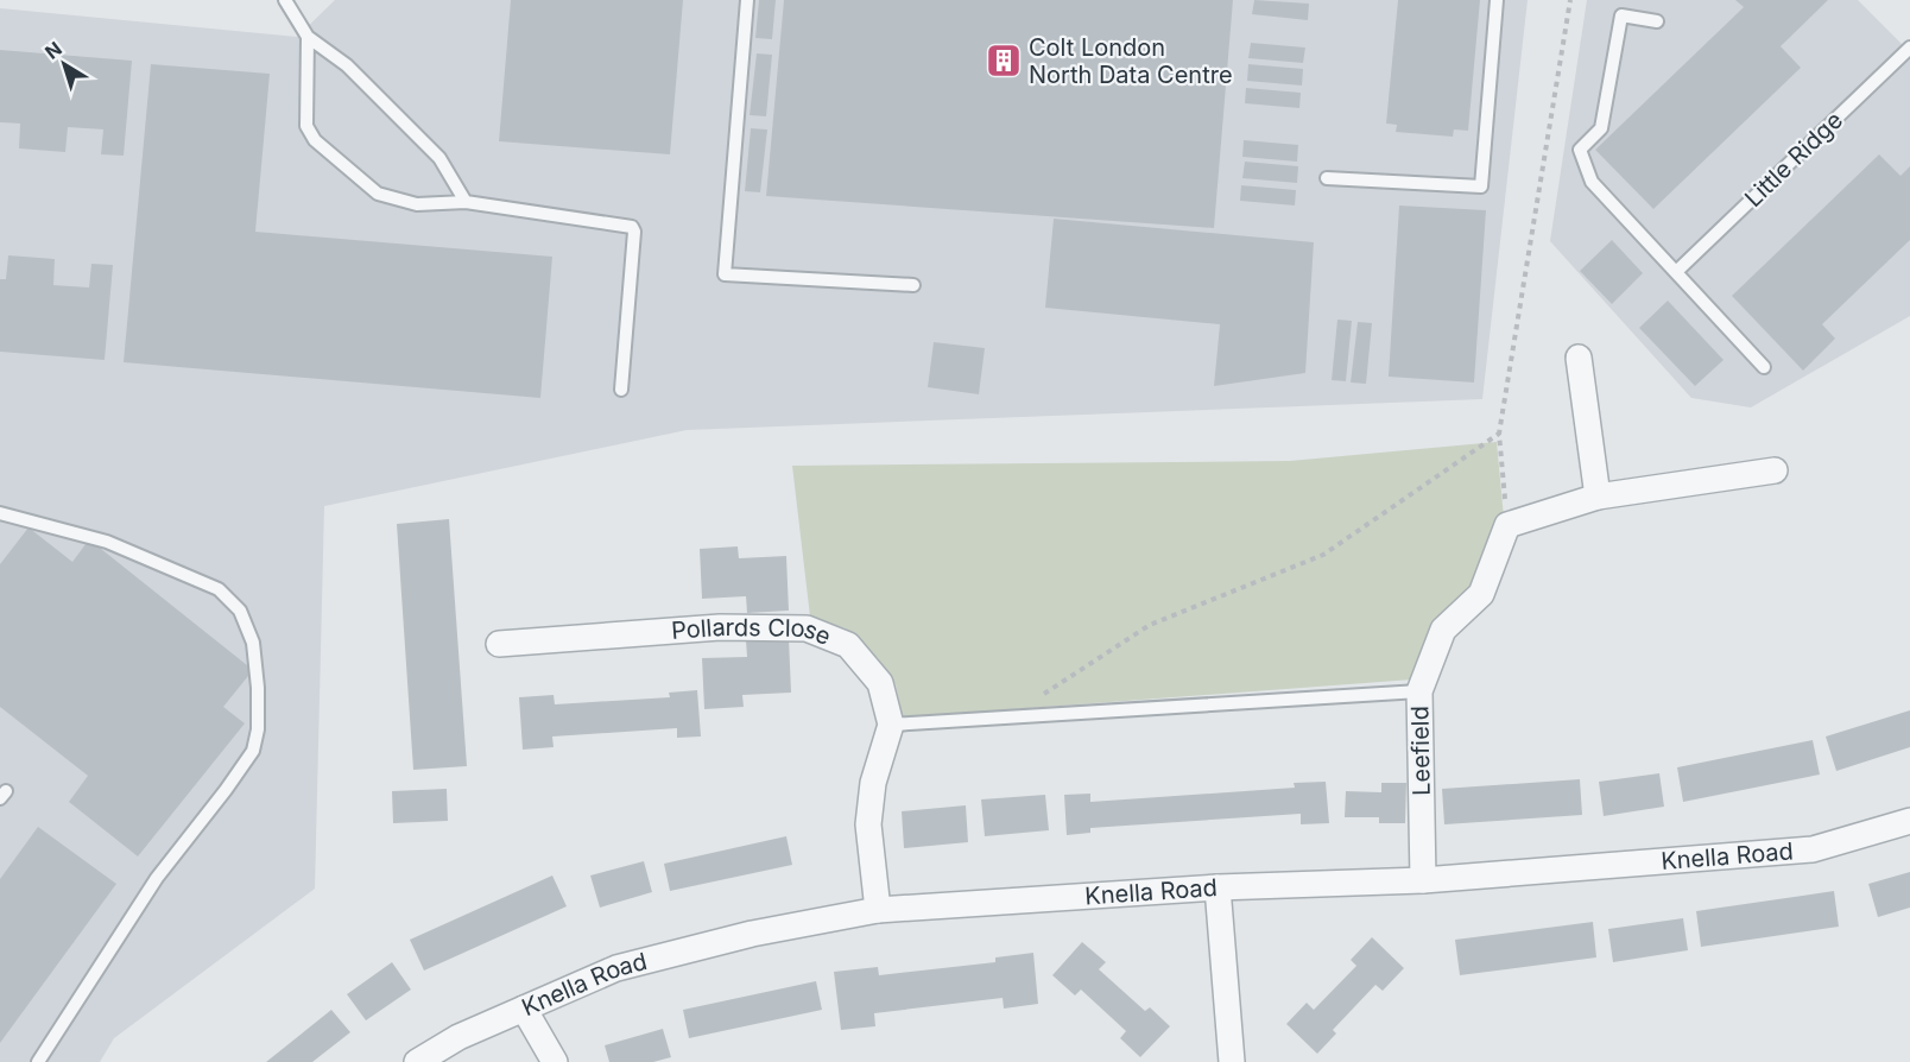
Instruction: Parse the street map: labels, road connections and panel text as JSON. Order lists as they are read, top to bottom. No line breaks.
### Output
{"streets":{"street":["Pollards Close","Leefield","Knella Road"],"lane":["Little Ridge"]},"crossings":[["Leefield","Knella Road"]],"places":{"building":["Colt London North Data Centre"]},"north":"top left"}
